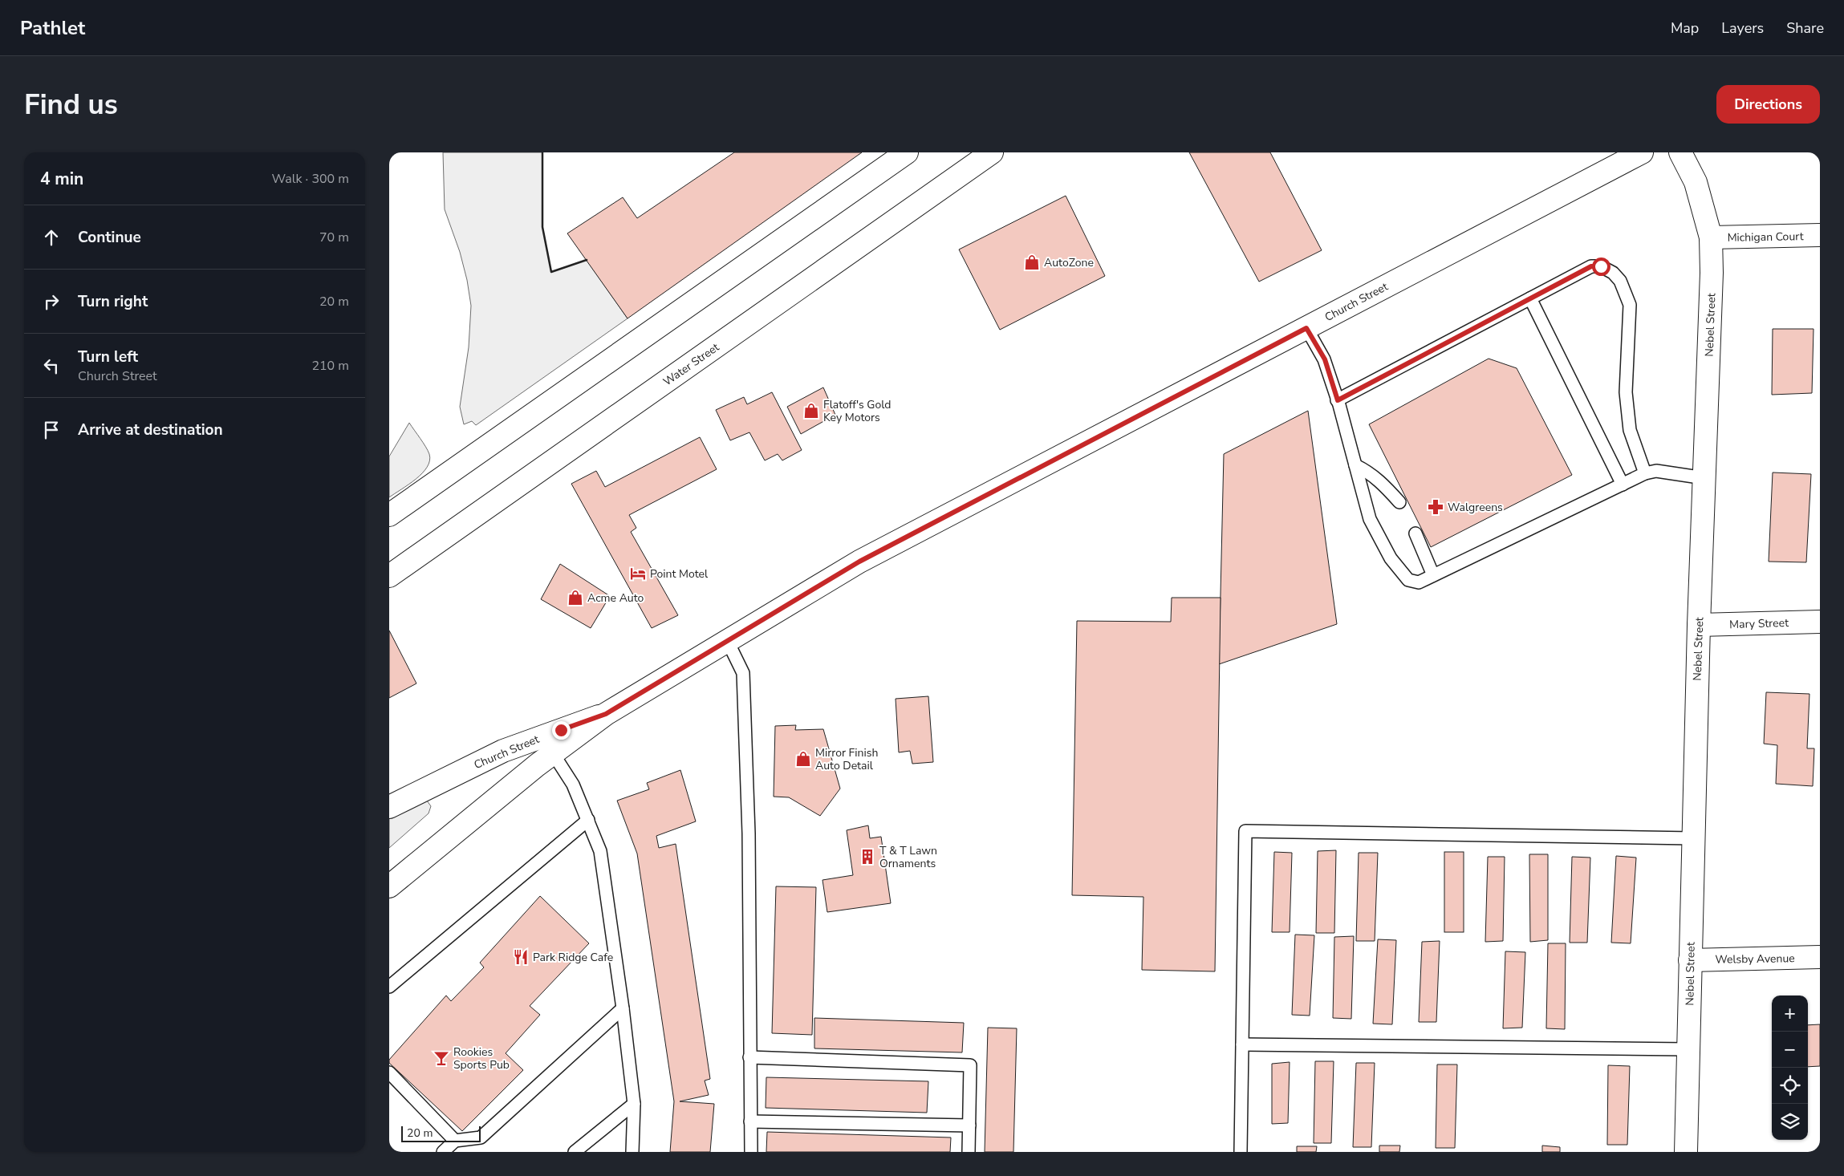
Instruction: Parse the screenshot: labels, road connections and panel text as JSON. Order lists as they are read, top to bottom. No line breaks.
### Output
{"streets":{"main road":["Michigan Court","Church Street","Nebel Street","Water Street","Mary Street","Welsby Avenue"]},"crossings":[["Michigan Court","Nebel Street"],["Nebel Street","Mary Street"],["Nebel Street","Welsby Avenue"]],"places":{"shop":["AutoZone","Flatoff's Gold Key Motors","Acme Auto","Mirror Finish Auto Detail"],"pharmacy":["Walgreens"],"hotel":["Point Motel"],"building":["T & T Lawn Ornaments"],"restaurant":["Park Ridge Cafe"],"bar":["Rookies Sports Pub"]},"scale_bar":"20 m","page":{"header":"Pathlet","nav":["Map","Layers","Share"],"buttons":"Directions","title":"Find us","heading":["4 min","Walk · 300 m"],"list":[["Continue","70 m"],["Turn right","20 m"],["Turn left","Church Street","210 m"],"Arrive at destination"],"map_buttons":["+","−"],"scale":"20 m"}}
